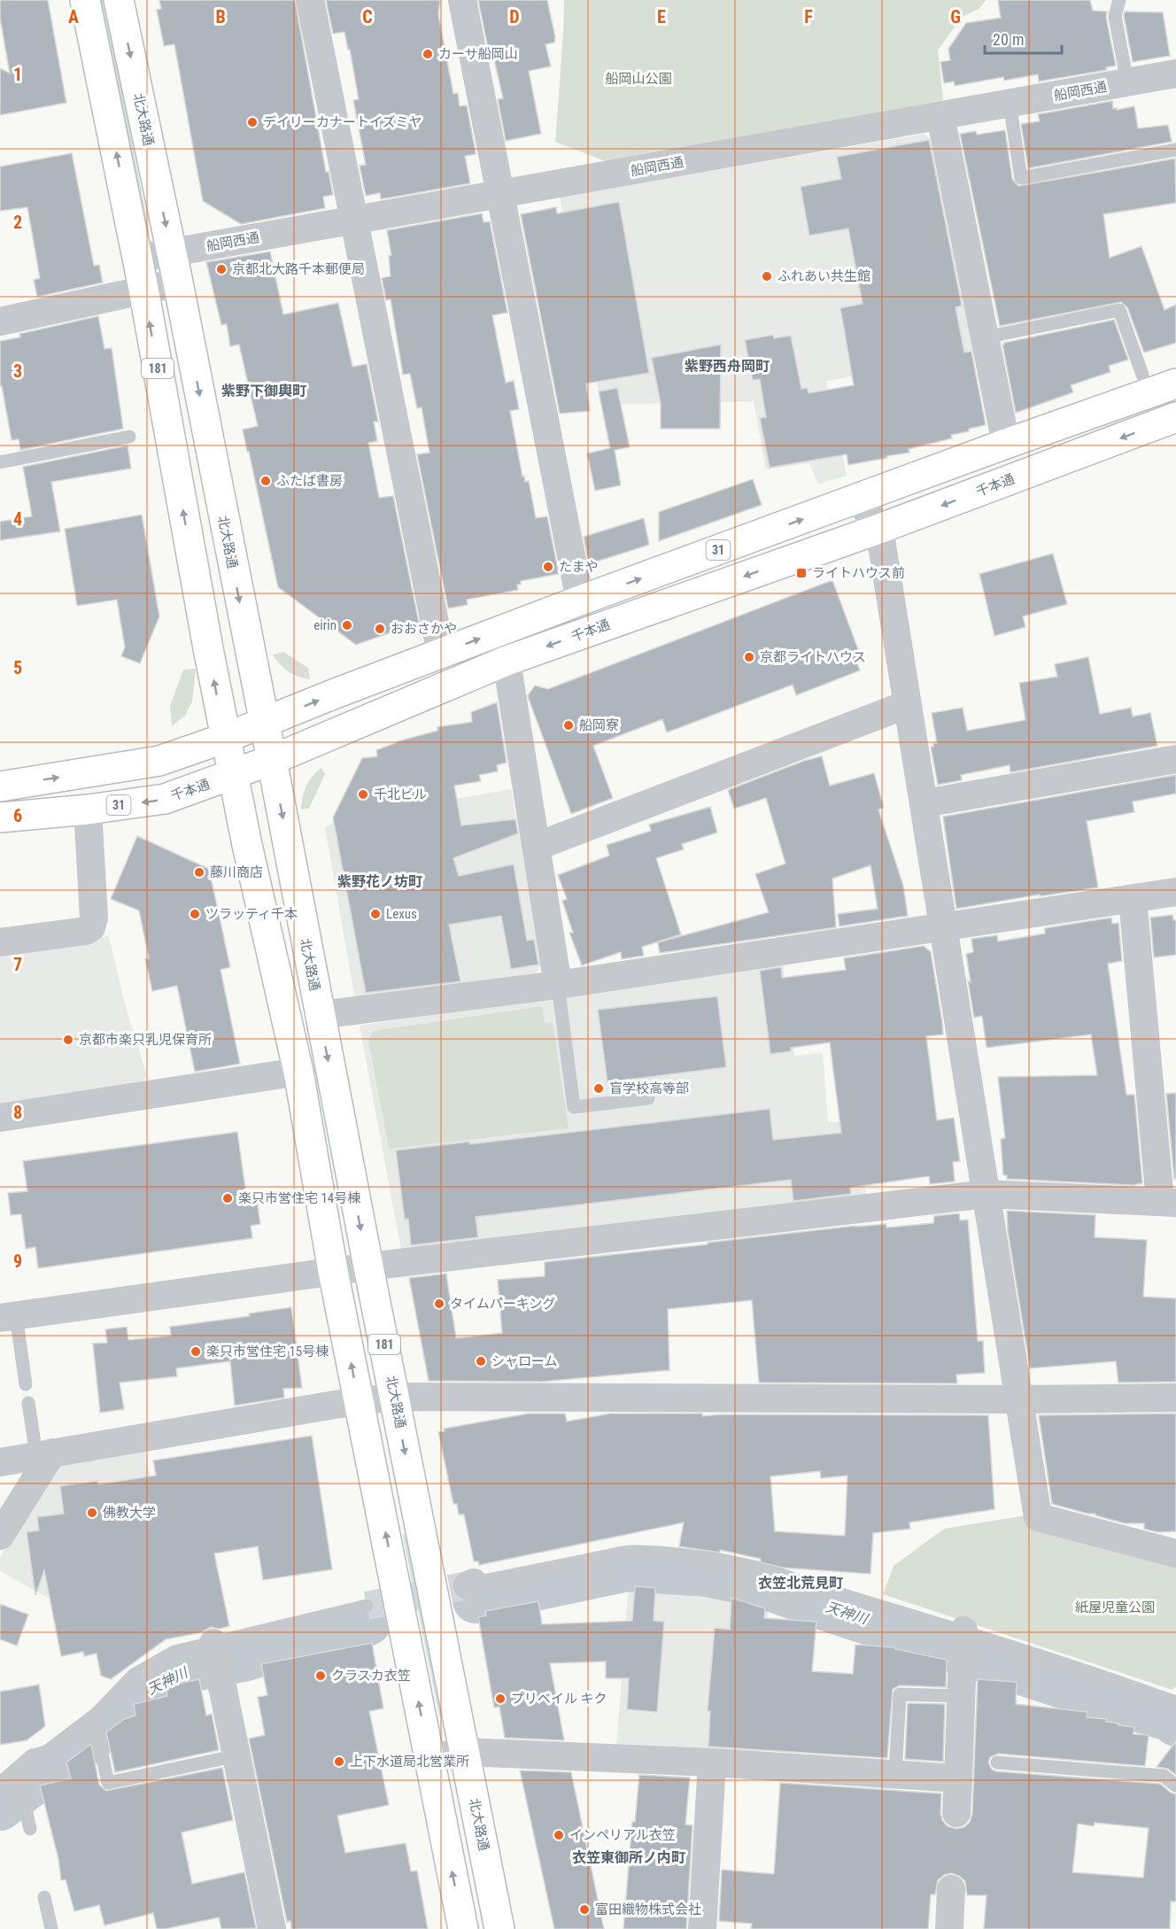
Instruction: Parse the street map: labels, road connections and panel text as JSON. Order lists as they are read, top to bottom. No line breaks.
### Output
{"streets":{"main road":["北大路通","181","千本通","31"],"street":["船岡西通"]},"crossings":[["船岡西通","北大路通"],["船岡西通","181"],["北大路通","千本通"],["北大路通","31"],["181","千本通"],["181","31"]],"districts":["紫野西舟岡町","紫野下御輿町","紫野花ノ坊町","衣笠北荒見町","衣笠東御所ノ内町"],"water":["天神川"],"parks":["船岡山公園","紙屋児童公園"],"places":{"other":["カーサ船岡山","デイリーカナートイズミヤ","京都北大路千本郵便局","ふれあい共生館","ふたば書房","たまや","eirin","おおさかや","京都ライトハウス","船岡寮","千北ビル","藤川商店","ツラッティ千本","Lexus","京都市楽只乳児保育所","盲学校高等部","楽只市営住宅 14号棟","タイムパーキング","楽只市営住宅 15号棟","シャローム","佛教大学","クラスカ衣笠","プリベイル キク","上下水道局北営業所","インペリアル衣笠","富田織物株式会社"],"transit":["ライトハウス前"]},"scale_bar":"20 m","grid":{"columns":["A","B","C","D","E","F","G"],"rows":["1","2","3","4","5","6","7","8","9"]}}
